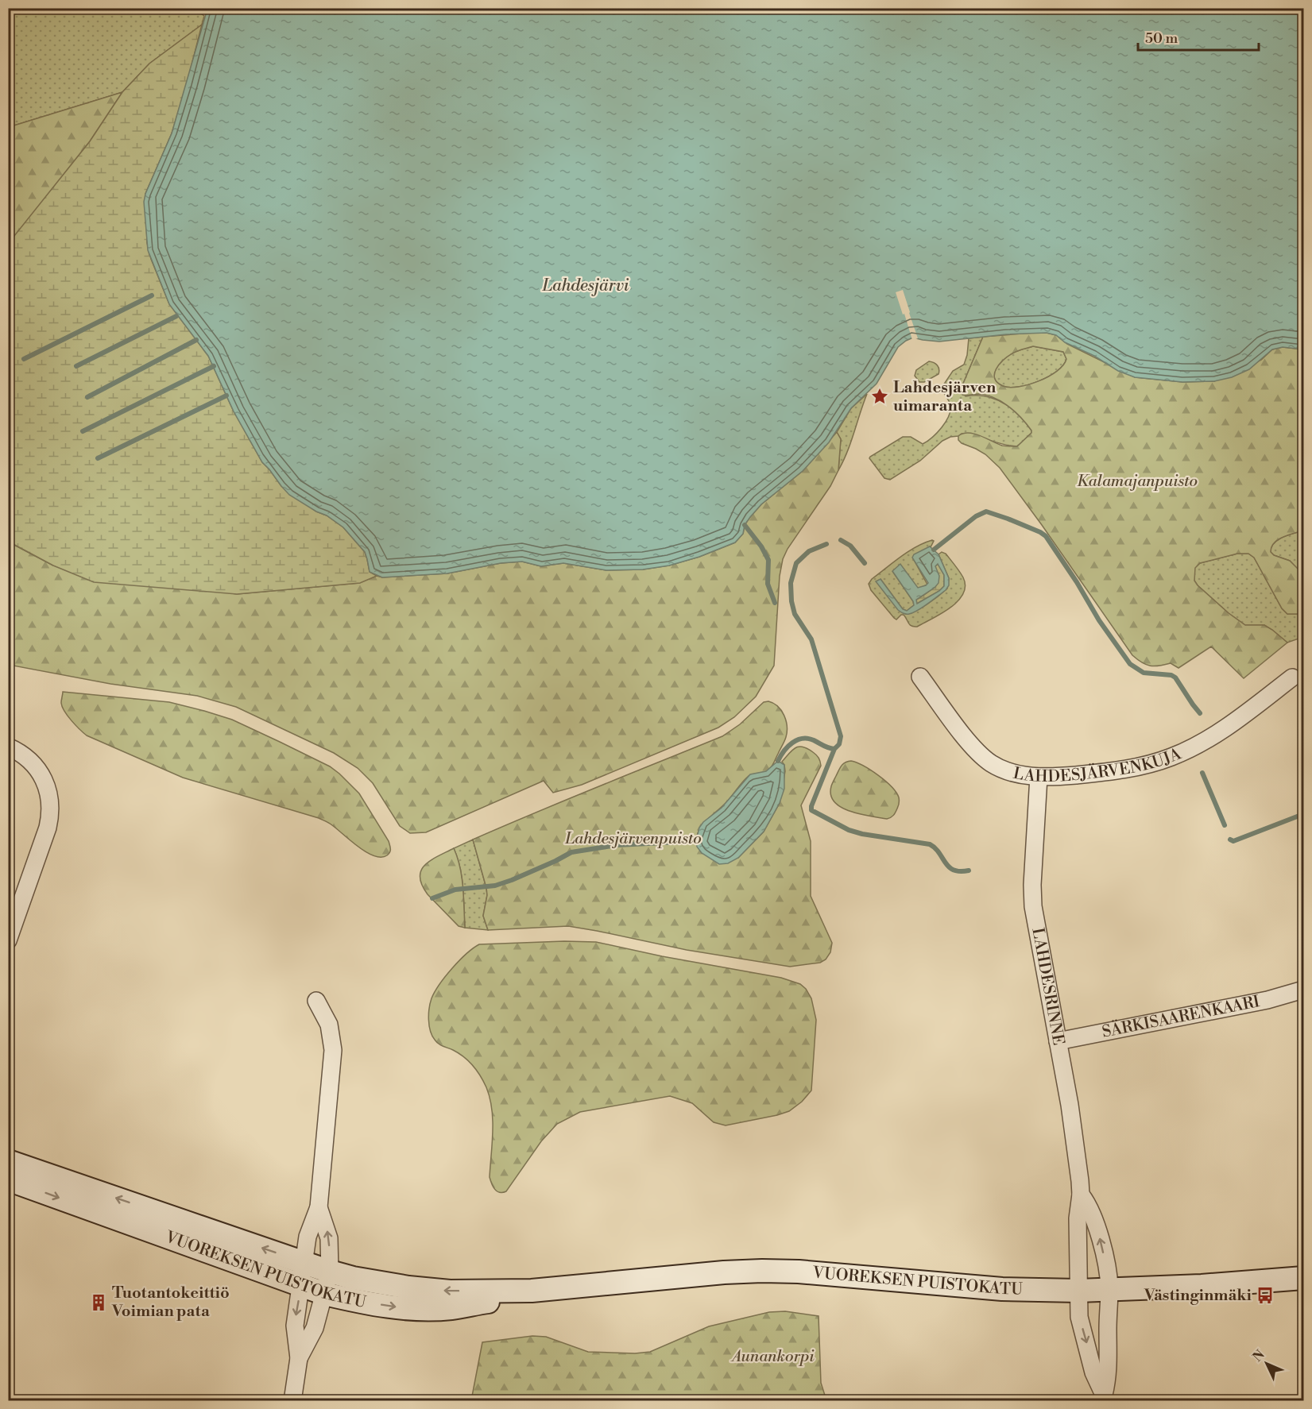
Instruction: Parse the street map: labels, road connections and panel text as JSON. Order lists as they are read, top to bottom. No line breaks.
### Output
{"streets":{"main road":["VUOREKSEN PUISTOKATU"],"street":["LAHDESJÄRVENKUJA","LAHDESRINNE","SÄRKISAARENKAARI"]},"crossings":[["LAHDESJÄRVENKUJA","LAHDESRINNE"],["LAHDESRINNE","SÄRKISAARENKAARI"],["LAHDESRINNE","VUOREKSEN PUISTOKATU"]],"water":["Lahdesjärvi"],"parks":["Kalamajanpuisto","Lahdesjärvenpuisto","Aunankorpi"],"places":{"place":["Lahdesjärven uimaranta"],"bus stop":["Västinginmäki"],"building":["Tuotantokeittiö Voimian pata"]},"scale_bar":"50 m","north":"top left"}
